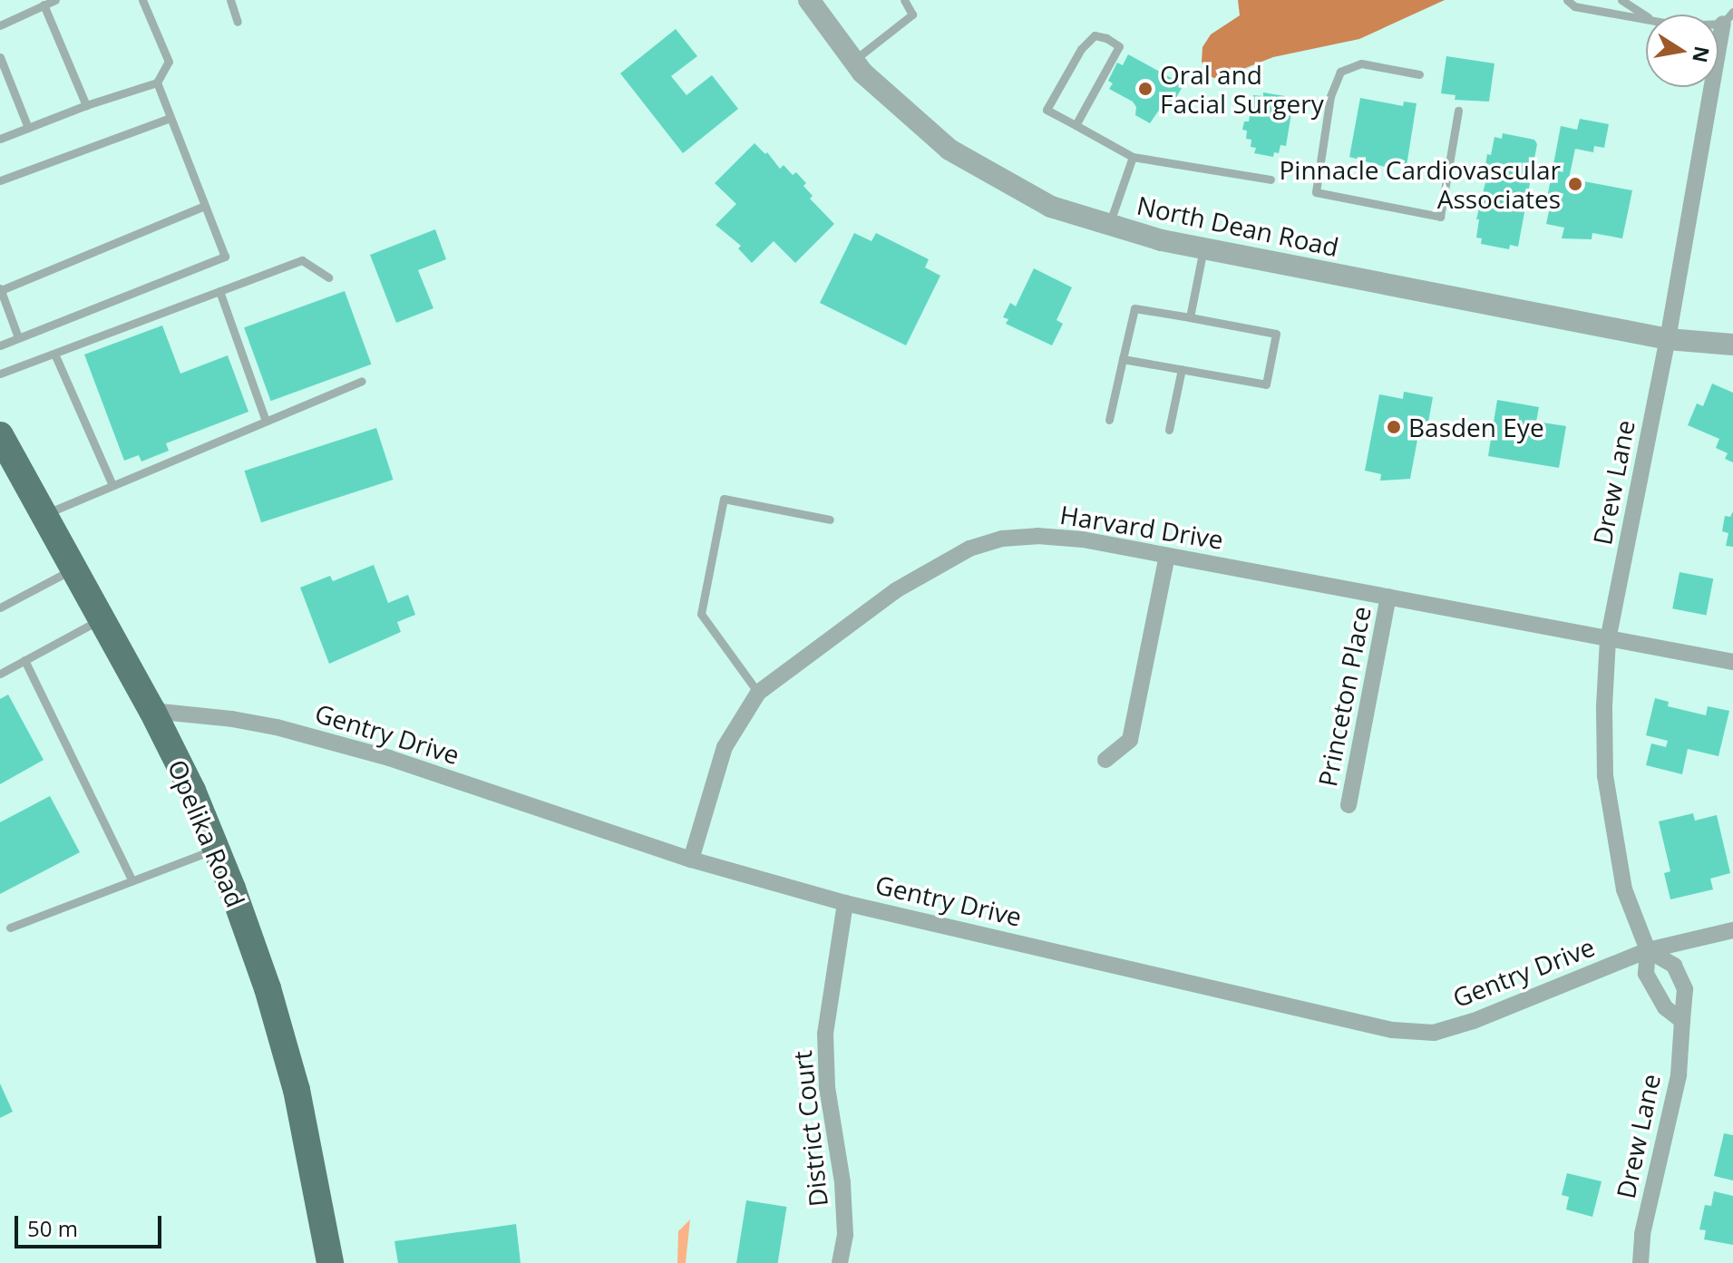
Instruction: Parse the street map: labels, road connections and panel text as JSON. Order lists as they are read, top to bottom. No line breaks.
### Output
{"streets":{"main road":["Opelika Road"],"street":["North Dean Road","Drew Lane","Harvard Drive","Princeton Place","Gentry Drive","District Court"]},"crossings":[["North Dean Road","Drew Lane"],["Drew Lane","Harvard Drive"],["Drew Lane","Gentry Drive"],["Harvard Drive","Princeton Place"],["Harvard Drive","Gentry Drive"],["Gentry Drive","Opelika Road"],["Gentry Drive","District Court"]],"places":["Oral and Facial Surgery","Pinnacle Cardiovascular Associates","Basden Eye"],"scale_bar":"50 m","north":"right"}
